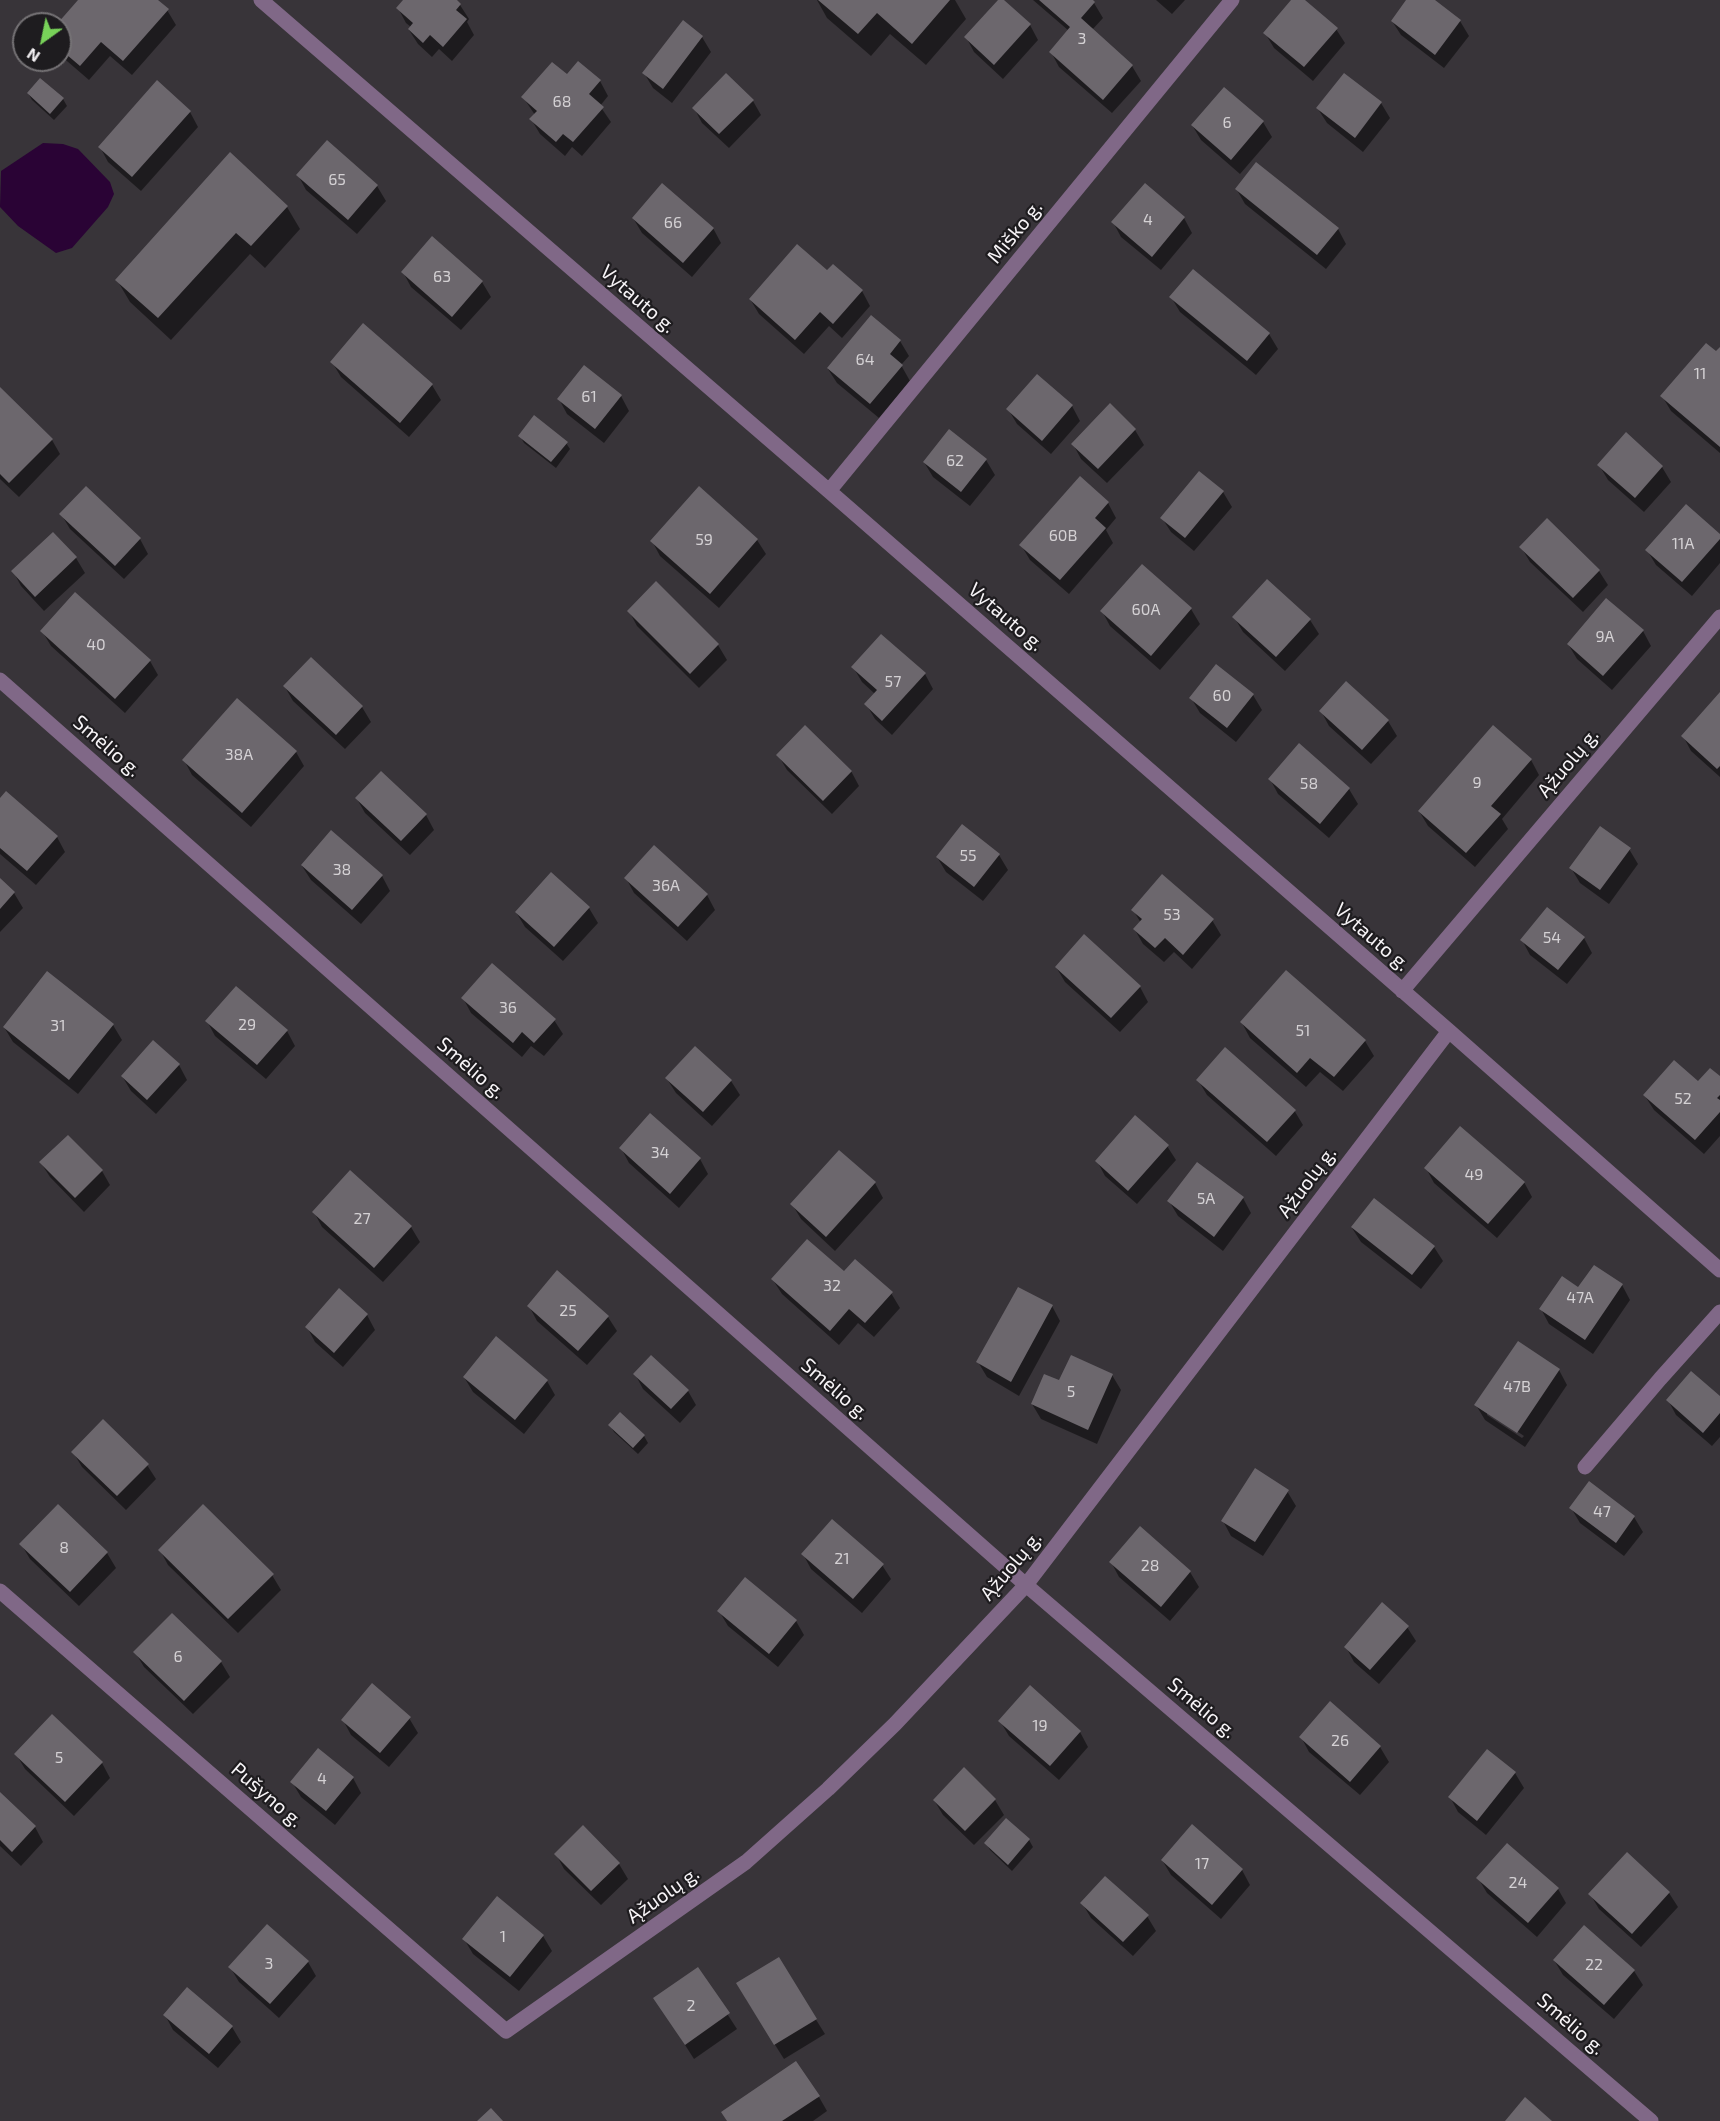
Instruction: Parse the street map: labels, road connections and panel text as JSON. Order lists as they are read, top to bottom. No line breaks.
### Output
{"streets":{"street":["Miško g.","Vytauto g.","Smėlio g.","Ąžuolų g.","Pušyno g."]},"crossings":[["Miško g.","Vytauto g."],["Vytauto g.","Ąžuolų g."],["Smėlio g.","Ąžuolų g."],["Ąžuolų g.","Pušyno g."]],"house_numbers":["3","68","6","65","4","66","63","64","11","61","62","60B","59","11A","60A","9A","40","57","60","38A","9","58","55","38","36A","53","54","36","29","31","51","52","34","49","5A","27","32","47A","25","47B","5","47","8","21","28","6","19","26","5","4","17","24","1","3","22","2"],"north":"bottom left"}
